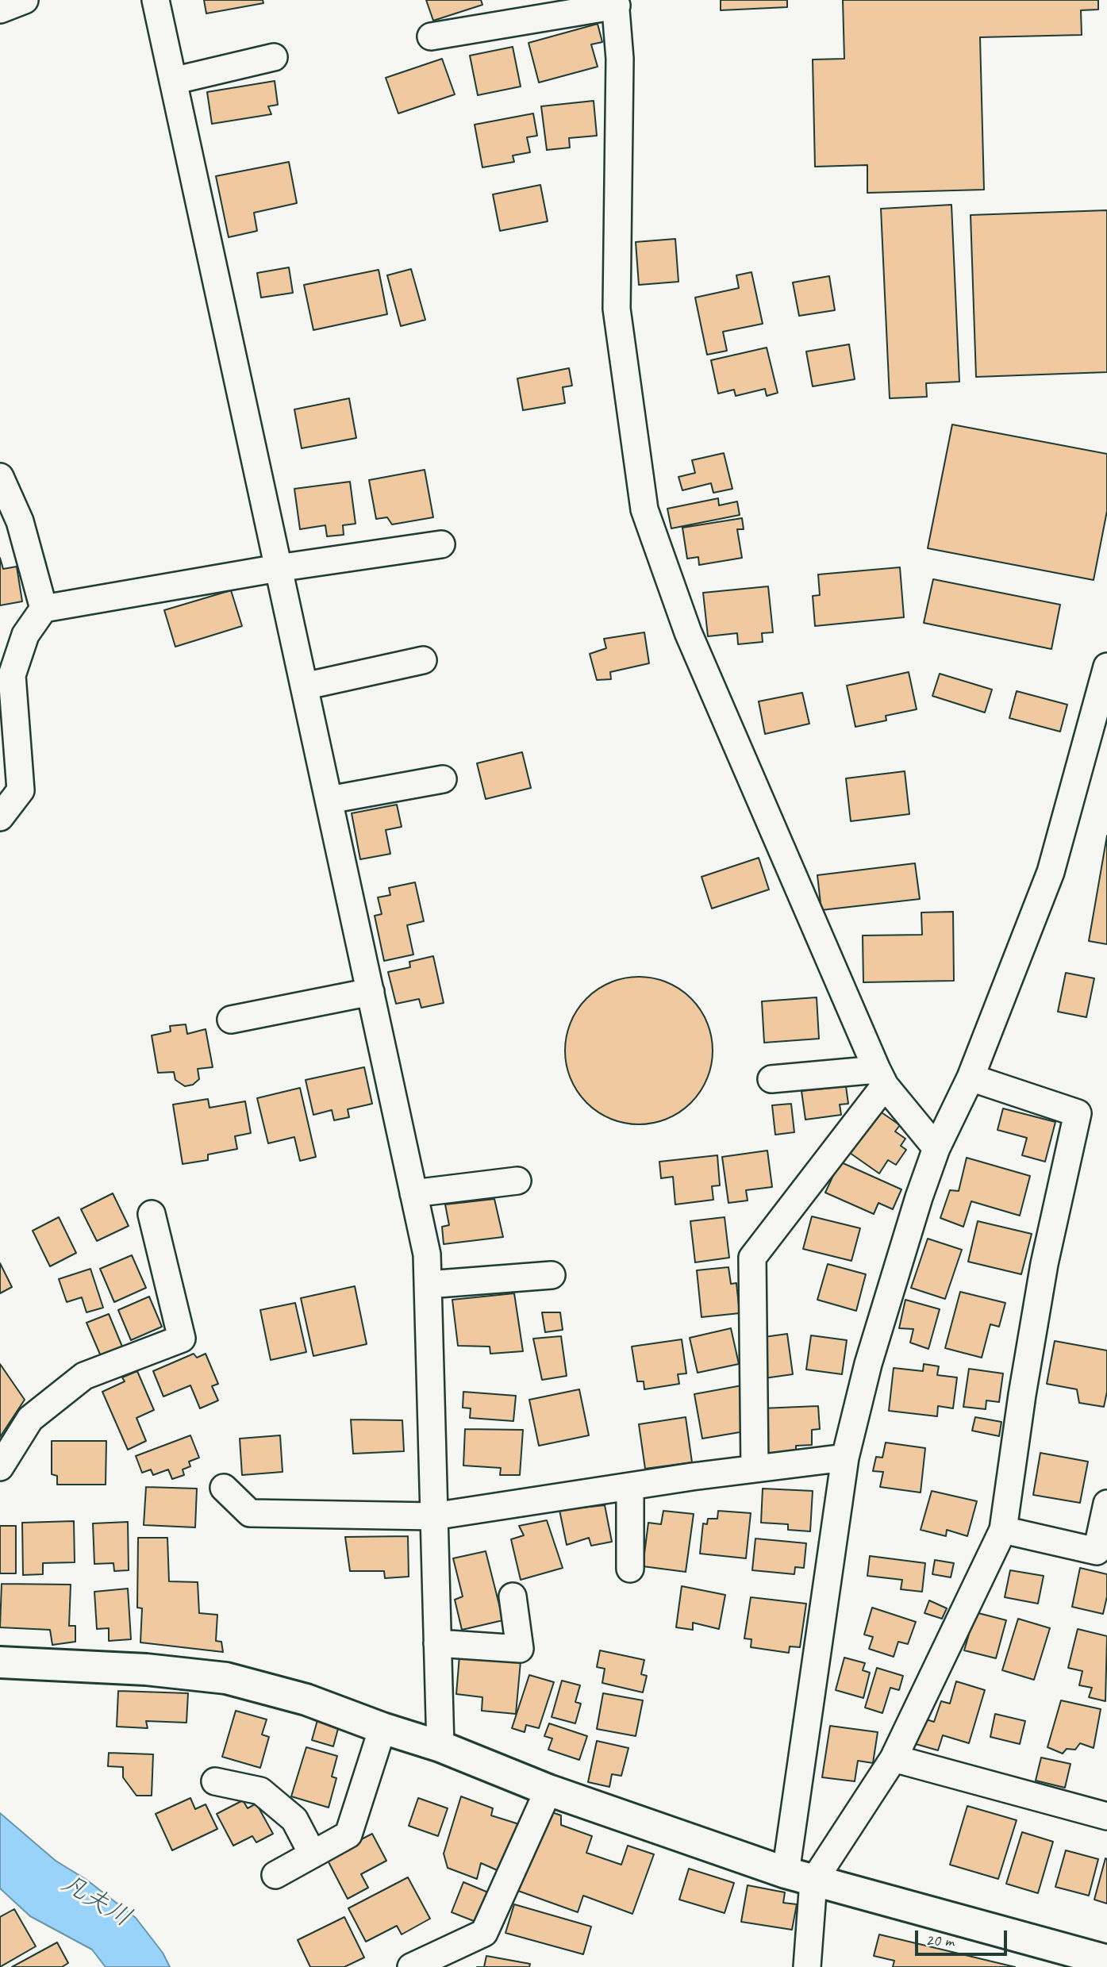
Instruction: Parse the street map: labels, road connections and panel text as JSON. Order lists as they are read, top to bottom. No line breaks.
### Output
{"water":["凡夫川"],"scale_bar":"20 m"}
